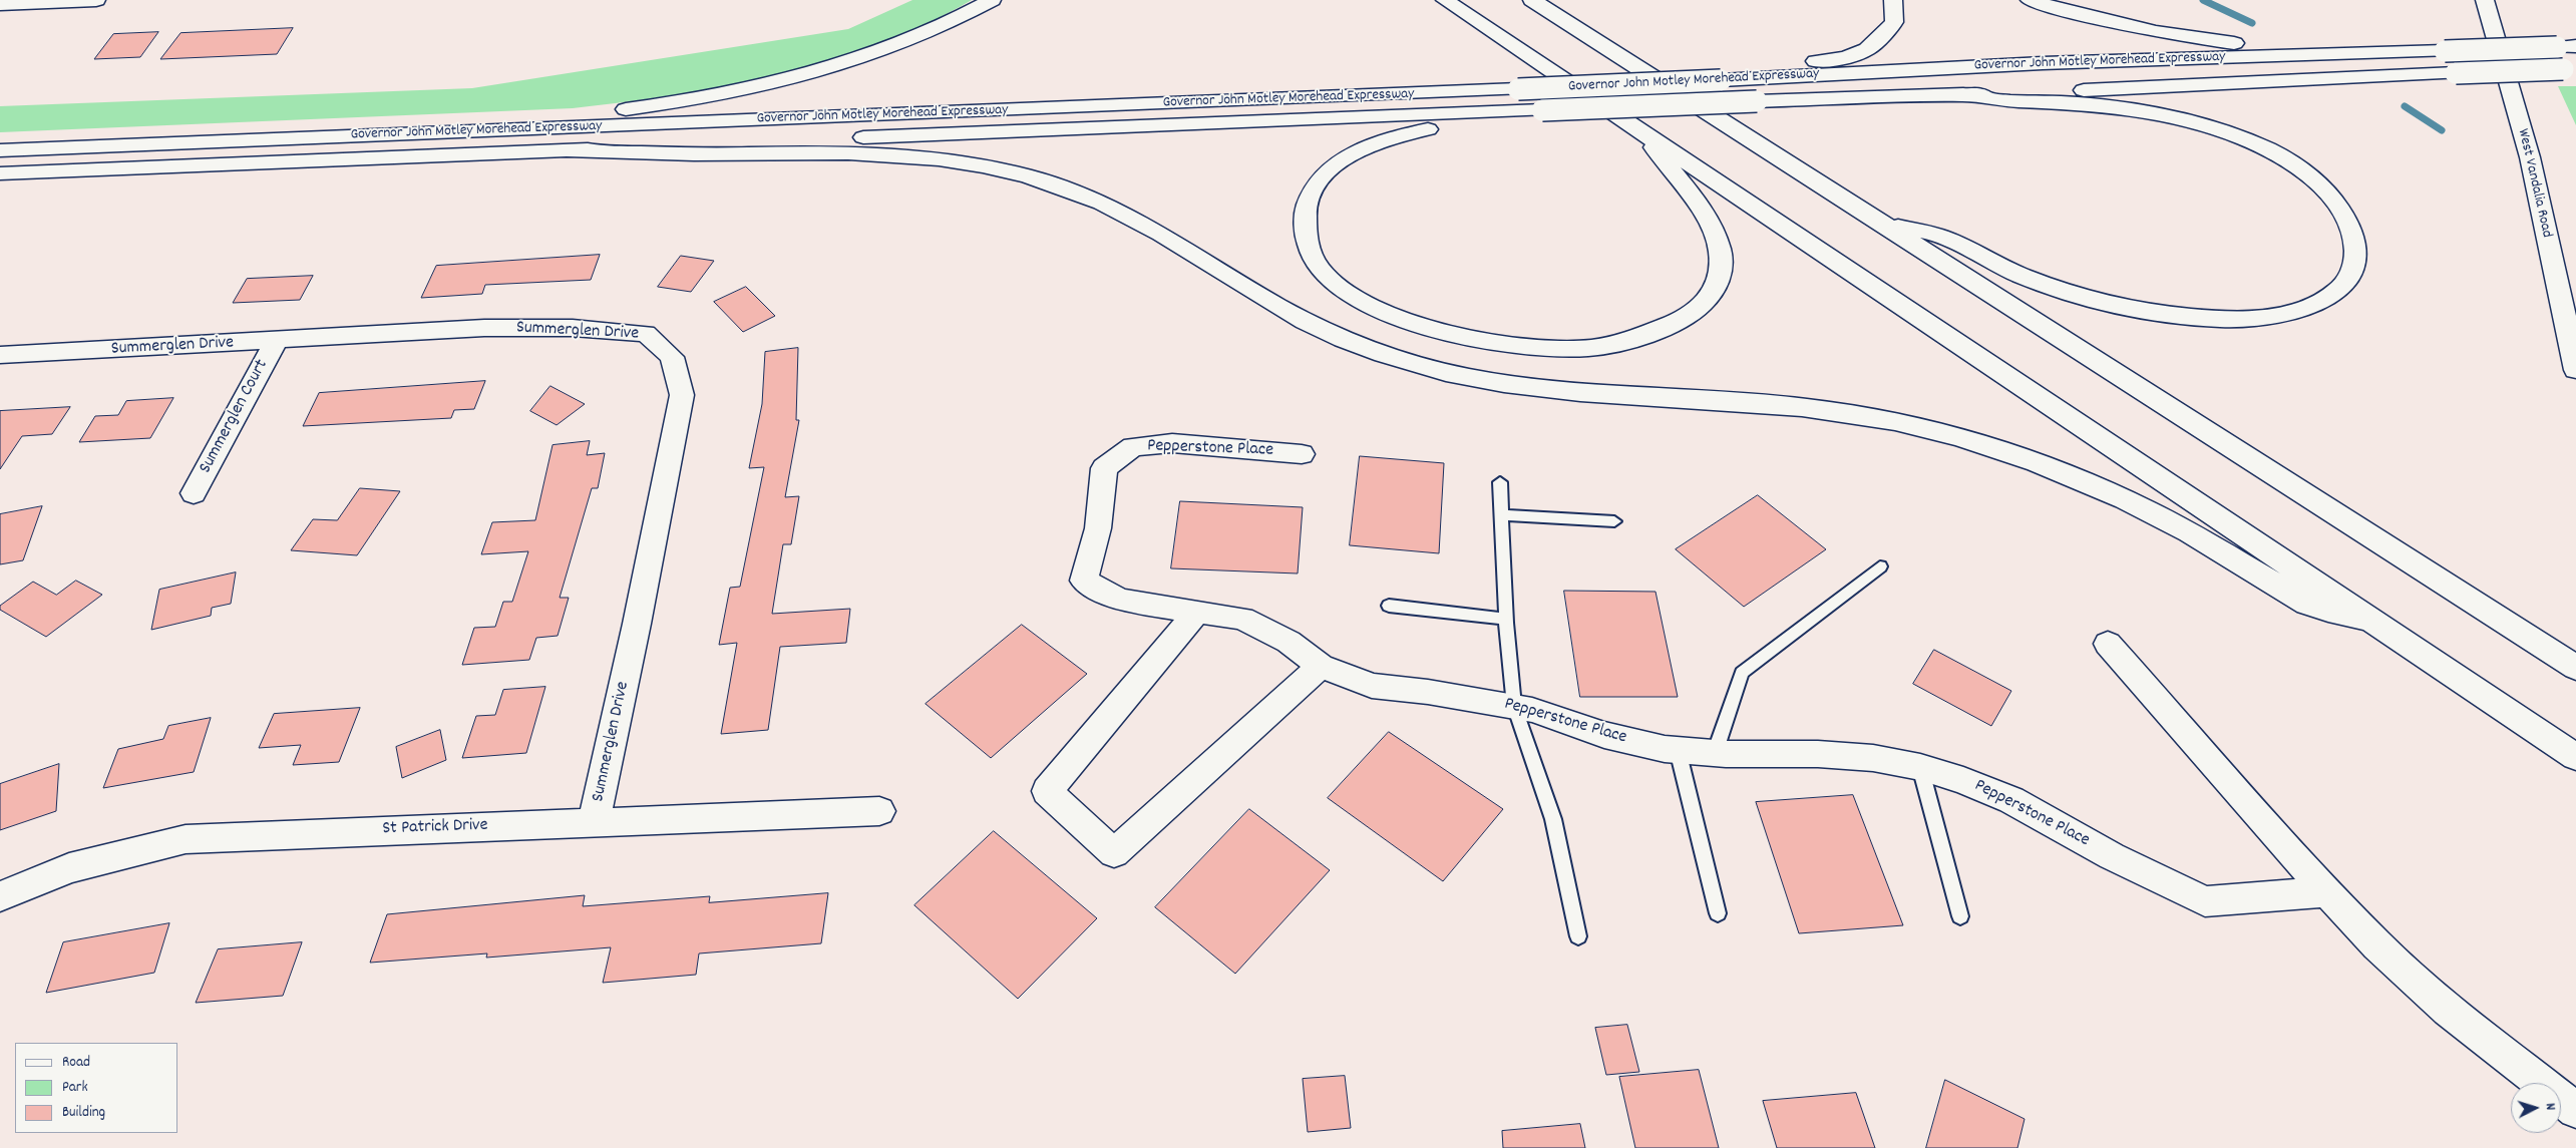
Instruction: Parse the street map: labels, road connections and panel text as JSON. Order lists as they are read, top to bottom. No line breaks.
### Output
{"streets":{"main road":["Governor John Motley Morehead Expressway","West Vandalia Road","Summerglen Drive","Summerglen Court","Pepperstone Place","St Patrick Drive"]},"crossings":[["Summerglen Drive","Summerglen Court"],["Summerglen Drive","St Patrick Drive"]],"legend":["Road","Park","Building"],"north":"right"}
